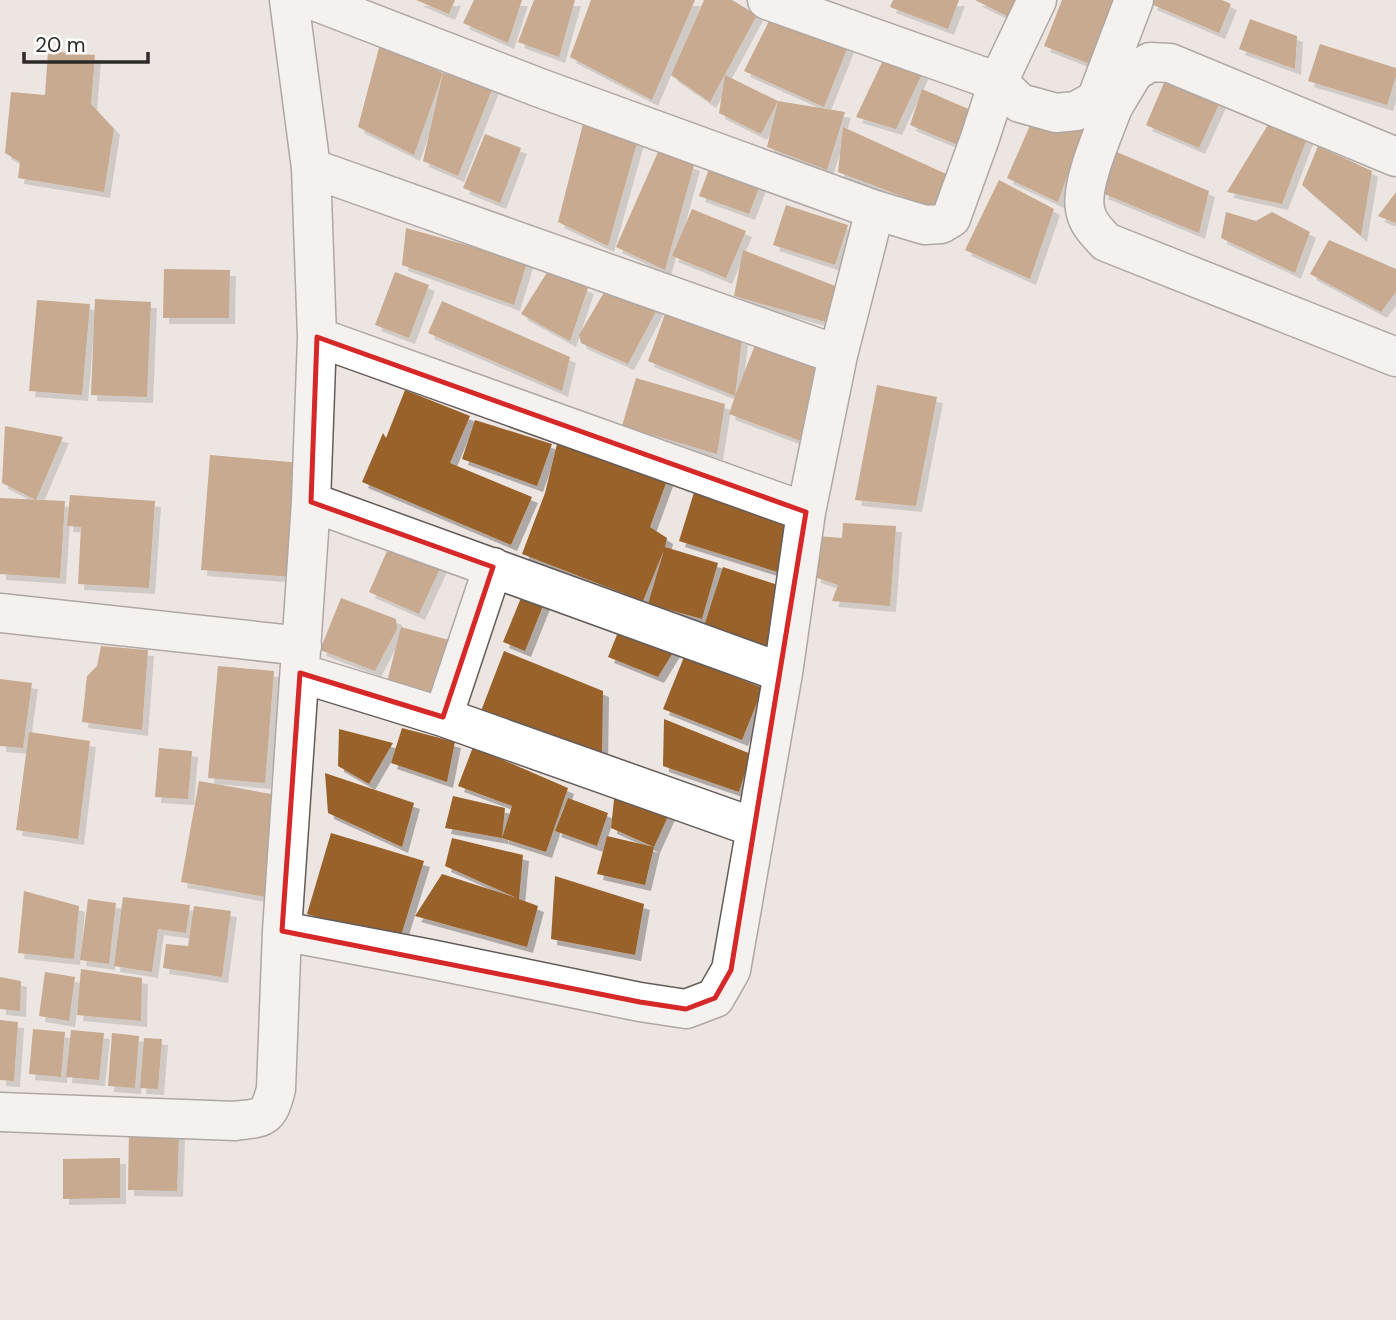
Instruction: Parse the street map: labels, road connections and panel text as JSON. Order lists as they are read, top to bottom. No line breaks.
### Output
{"scale_bar":"20 m"}
